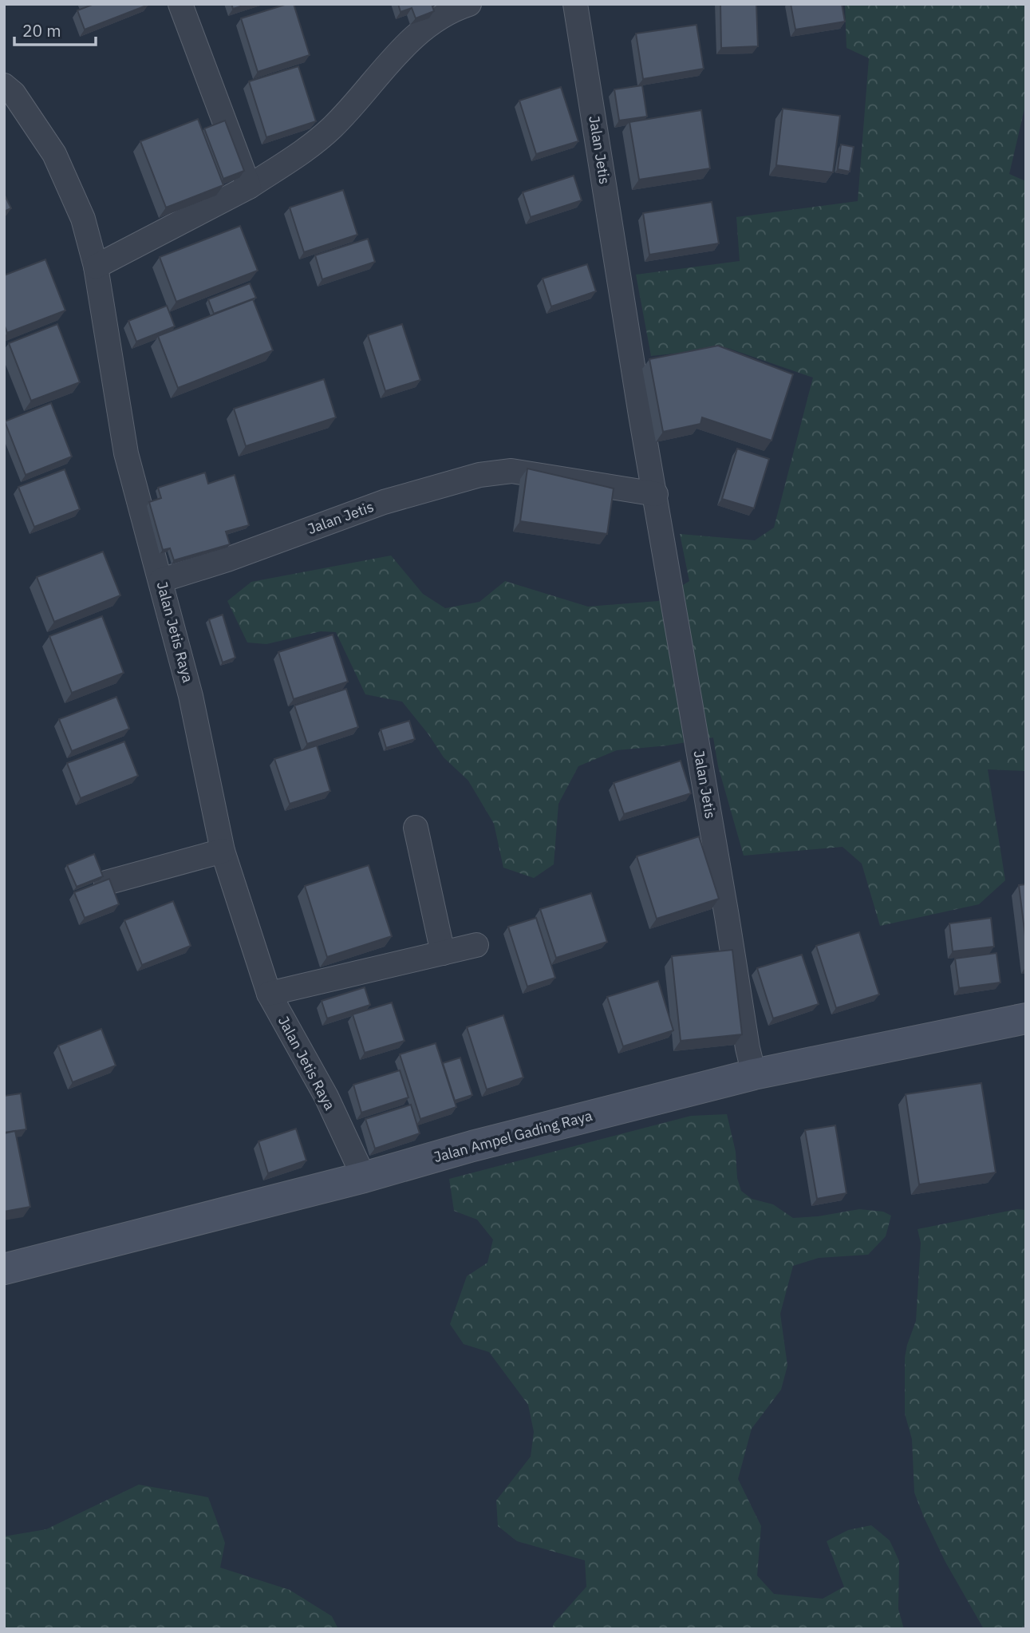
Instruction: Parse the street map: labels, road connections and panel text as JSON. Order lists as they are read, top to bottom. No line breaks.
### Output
{"streets":{"main road":["Jalan Ampel Gading Raya"],"street":["Jalan Jetis","Jalan Jetis Raya"]},"crossings":[["Jalan Jetis","Jalan Jetis Raya"],["Jalan Jetis","Jalan Ampel Gading Raya"],["Jalan Jetis Raya","Jalan Ampel Gading Raya"]],"scale_bar":"20 m"}
